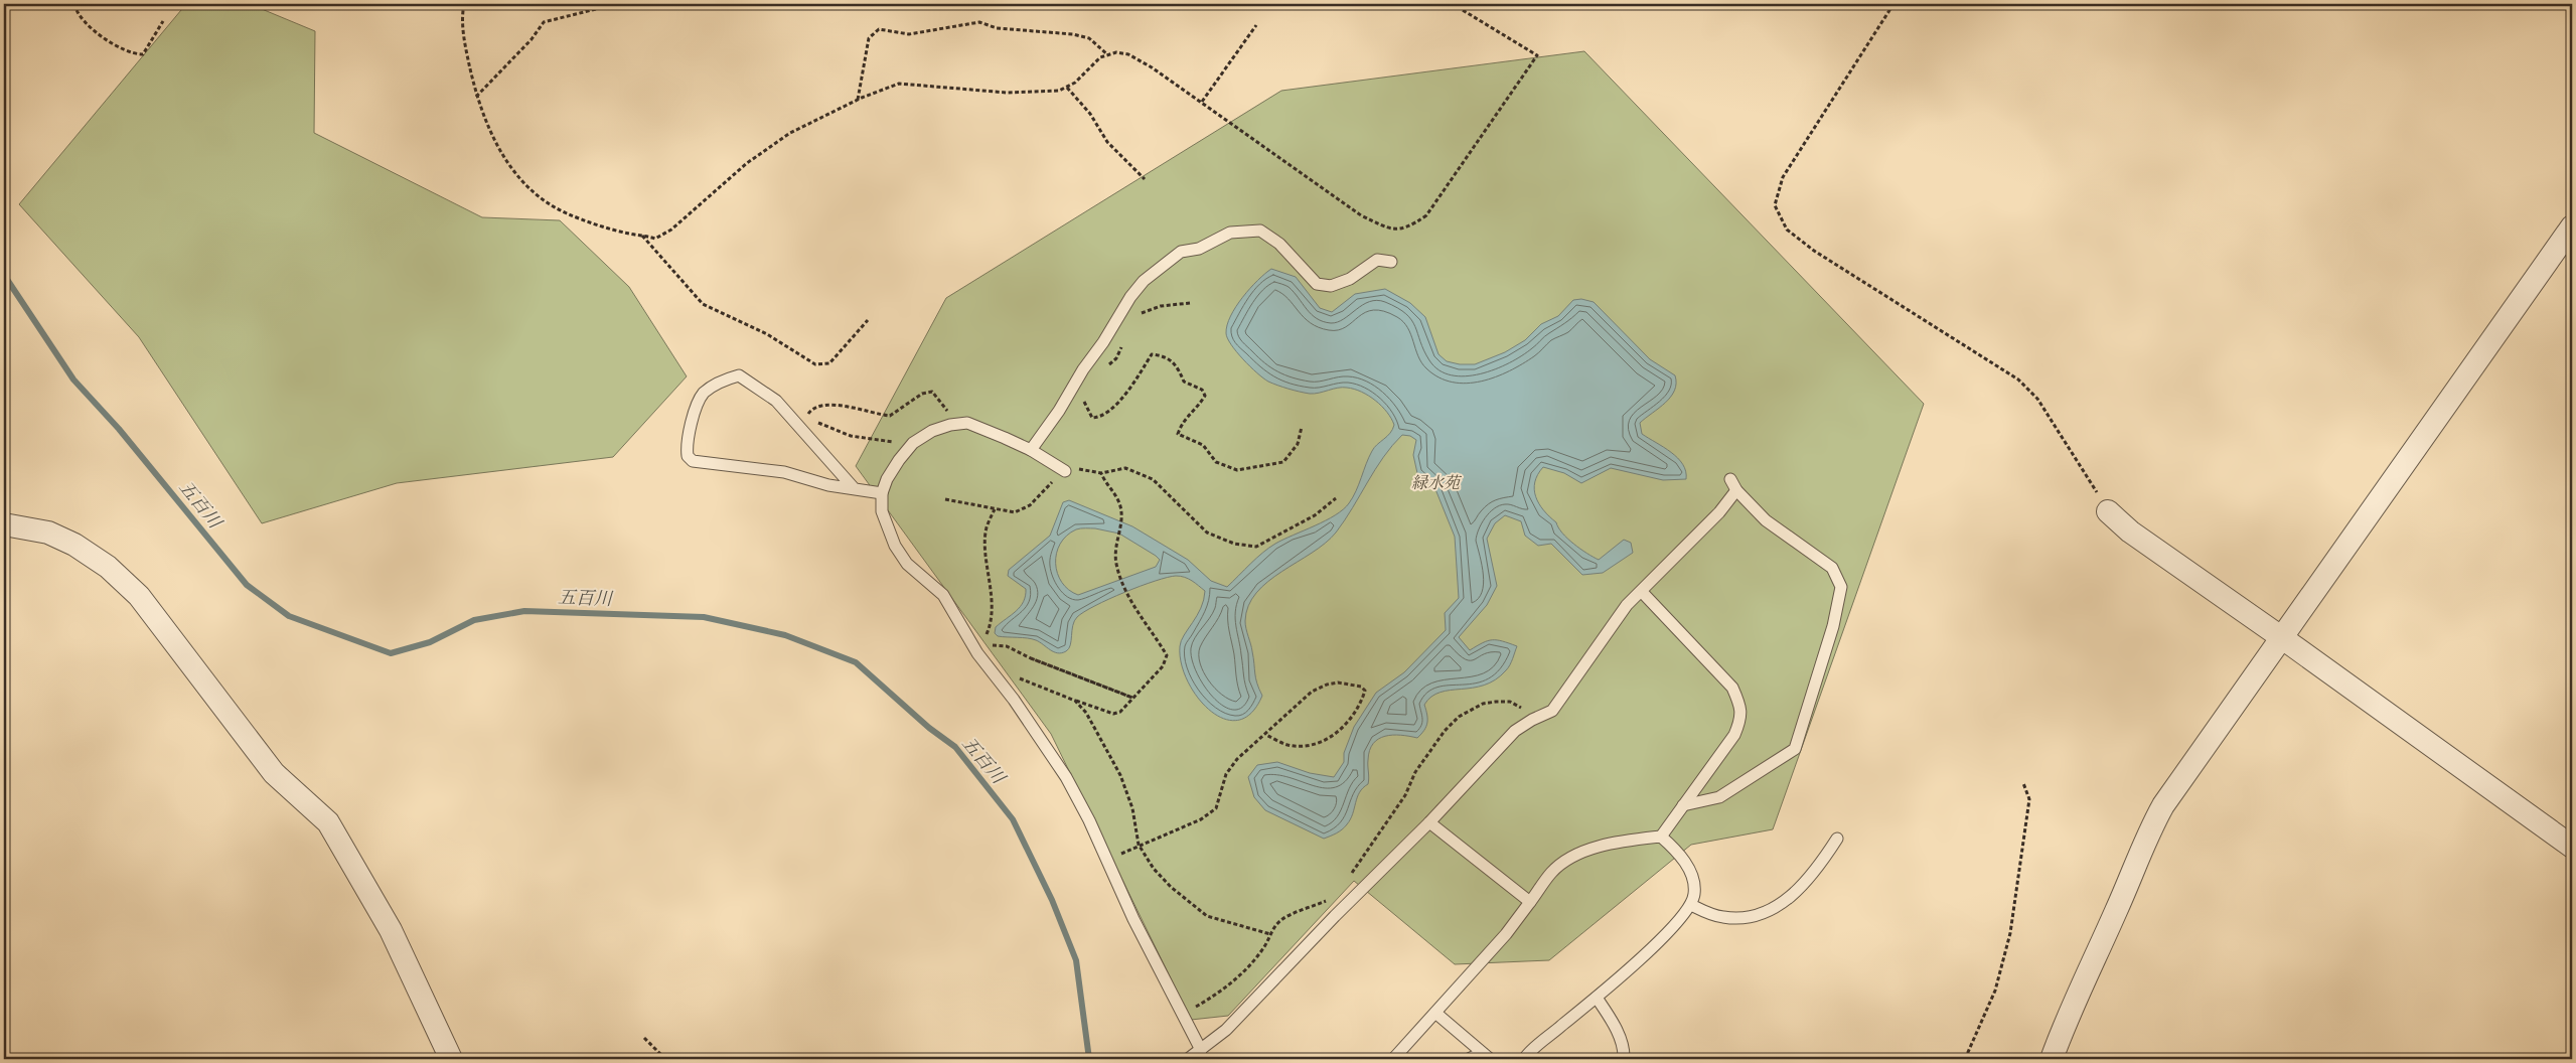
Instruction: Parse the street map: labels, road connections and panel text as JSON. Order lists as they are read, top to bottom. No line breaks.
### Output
{"water":["五百川"],"parks":["緑水苑"]}
